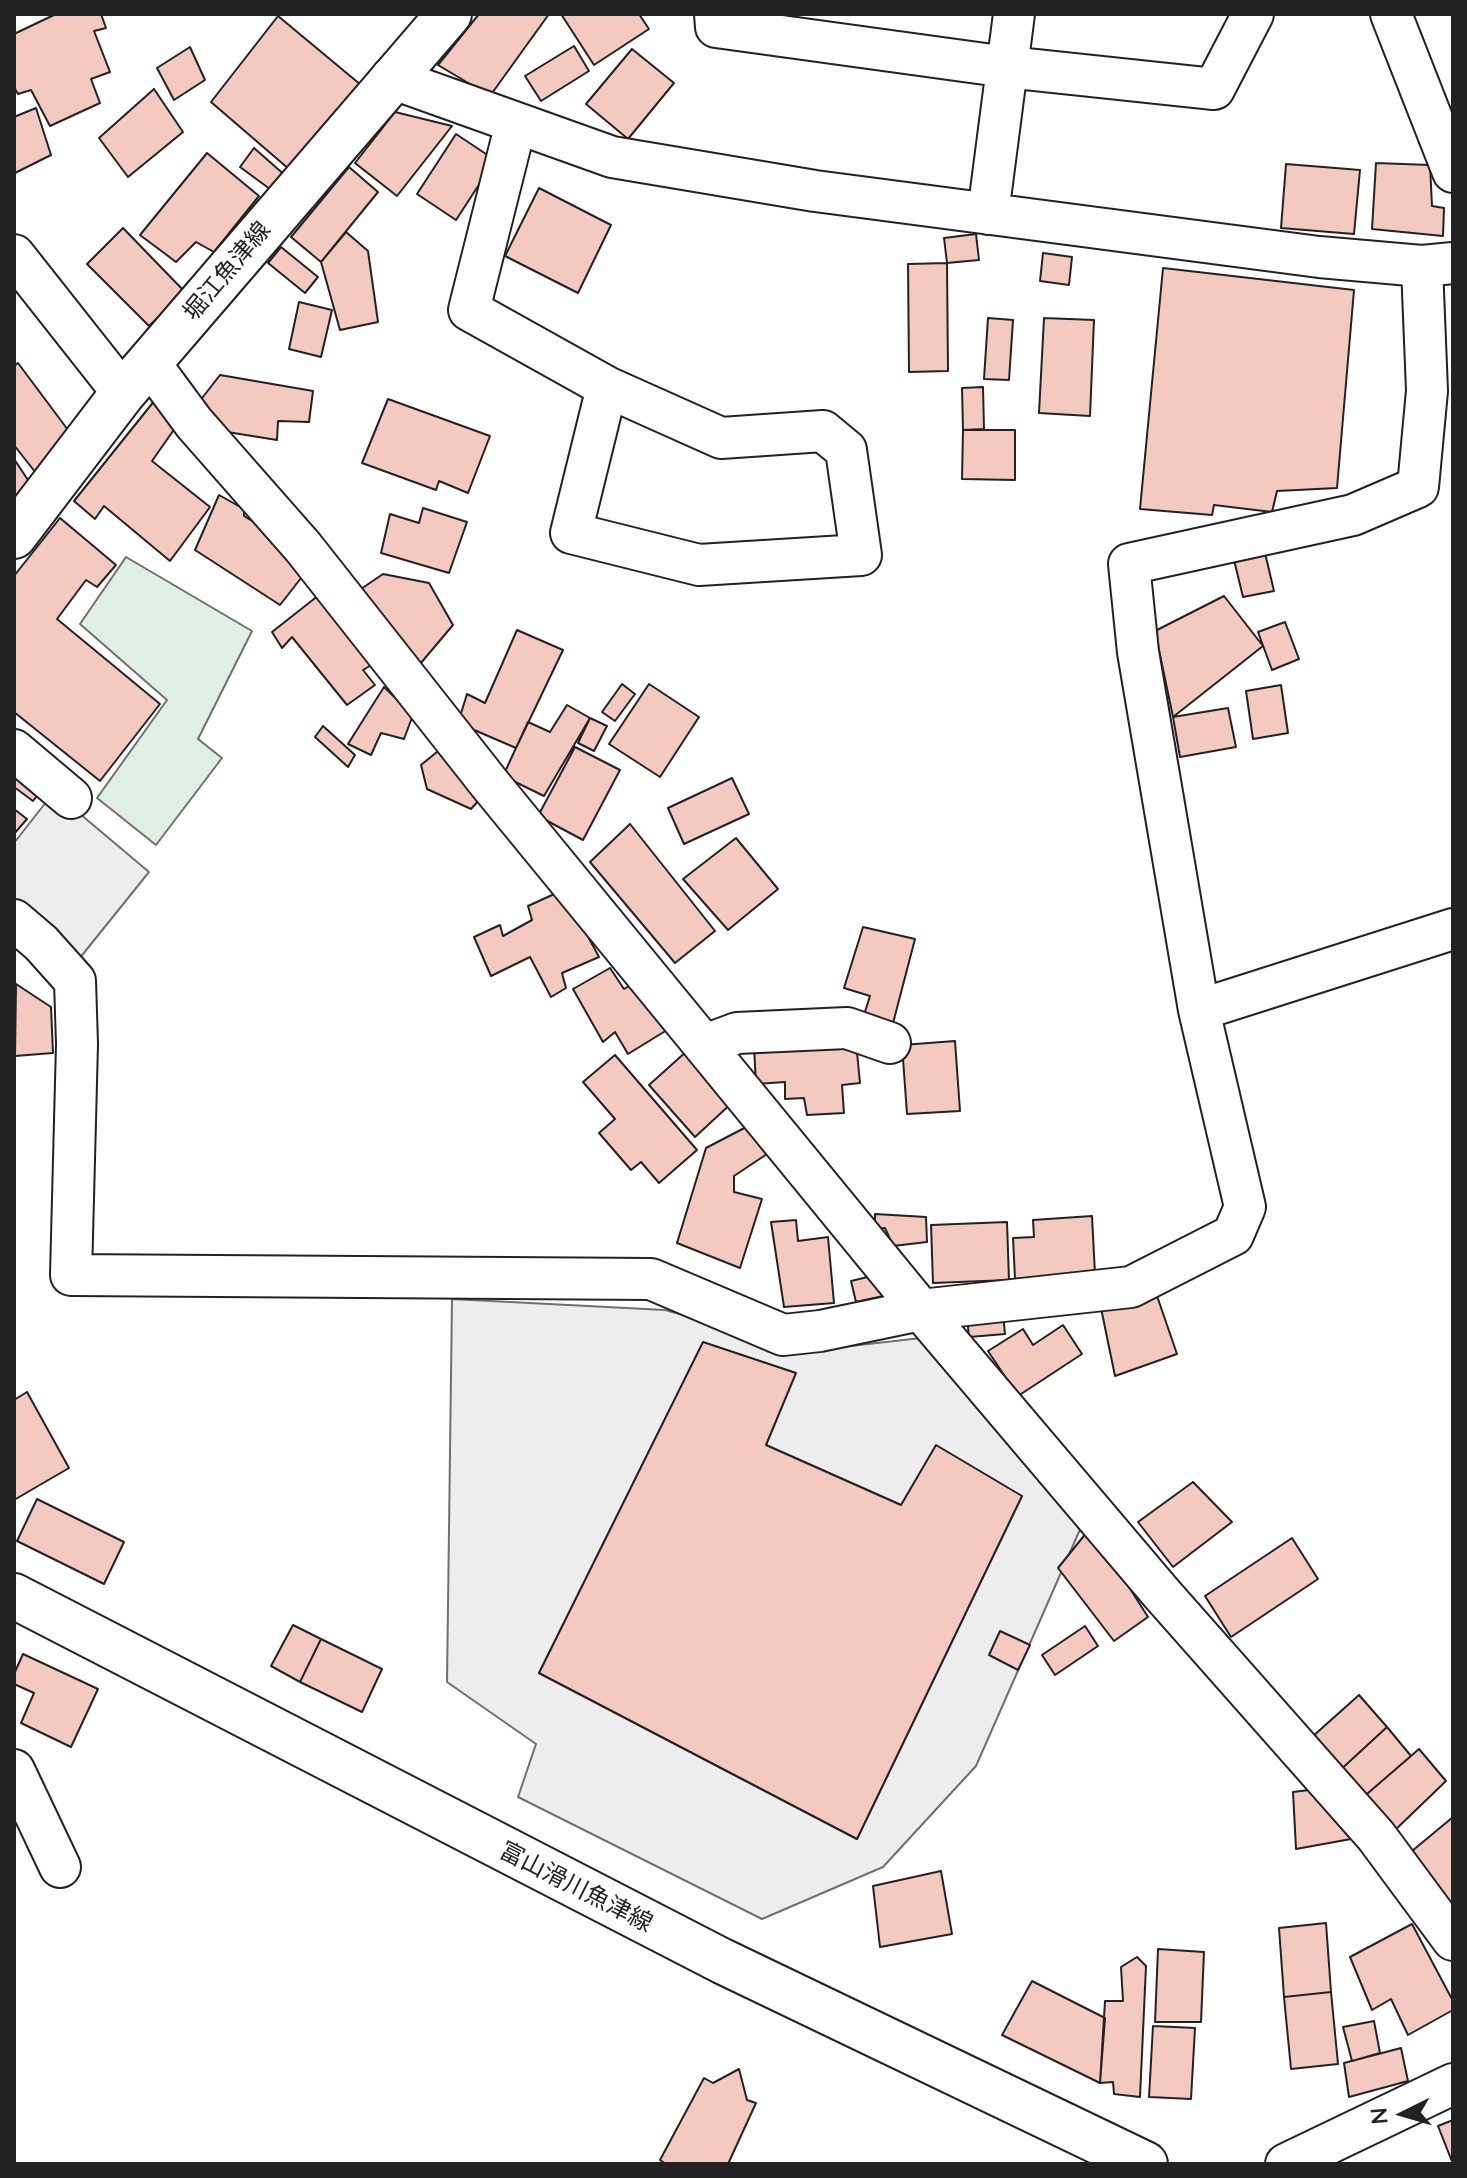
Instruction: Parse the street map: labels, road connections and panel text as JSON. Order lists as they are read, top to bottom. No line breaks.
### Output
{"streets":{"main road":["堀江魚津線","富山滑川魚津線"]},"north":"left"}
